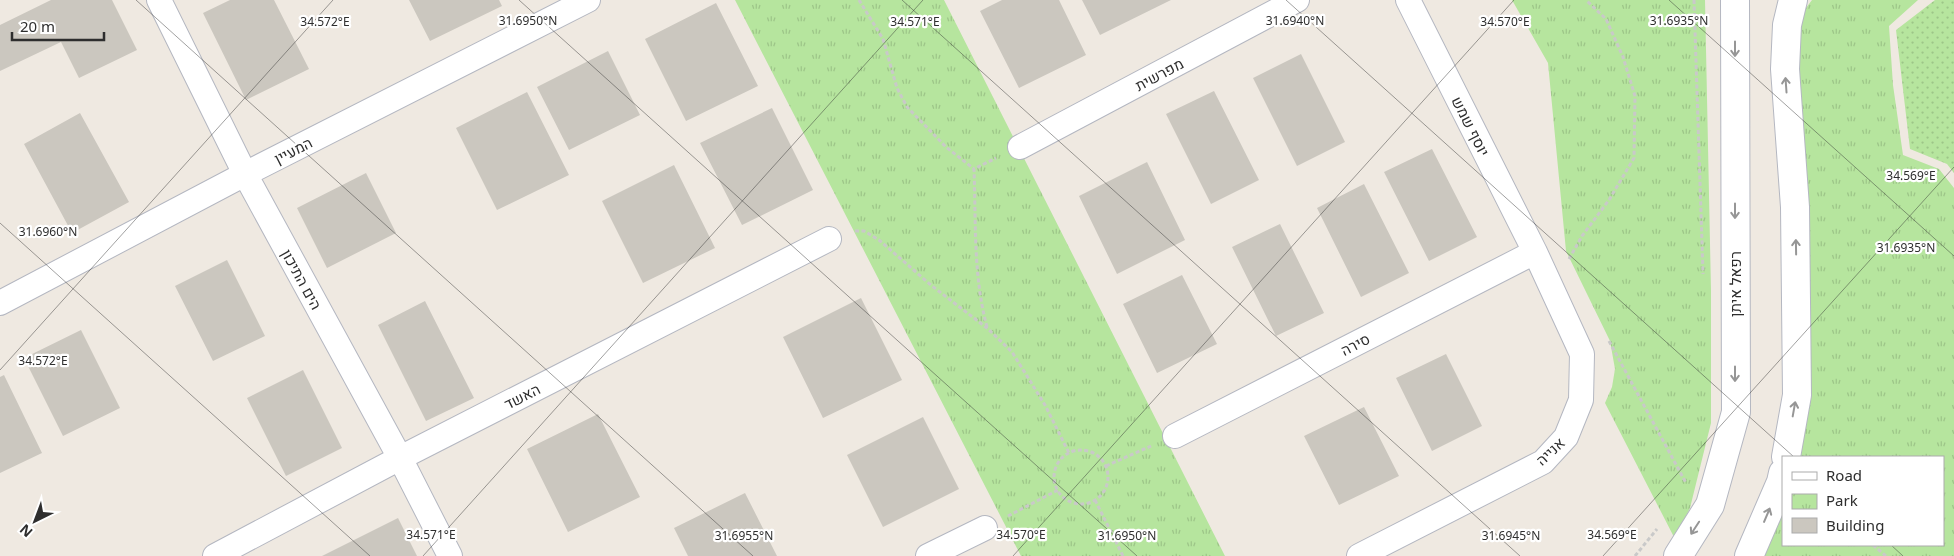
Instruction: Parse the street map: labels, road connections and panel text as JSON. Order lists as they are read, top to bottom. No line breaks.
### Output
{"streets":{"street":["מפרשית","יוסף שמש","המעיין","הים התיכון","רפאל איתן","סירה","האשד","אנייה"]},"crossings":[["יוסף שמש","סירה"],["יוסף שמש","אנייה"],["המעיין","הים התיכון"],["הים התיכון","האשד"],["סירה","אנייה"]],"legend":["Road","Park","Building"],"scale_bar":"20 m","north":"bottom left","coordinates":["31.6950°N","31.6940°N","31.6935°N","34.570°E","34.572°E","34.571°E","34.569°E","31.6960°N","31.6955°N","31.6945°N"]}
